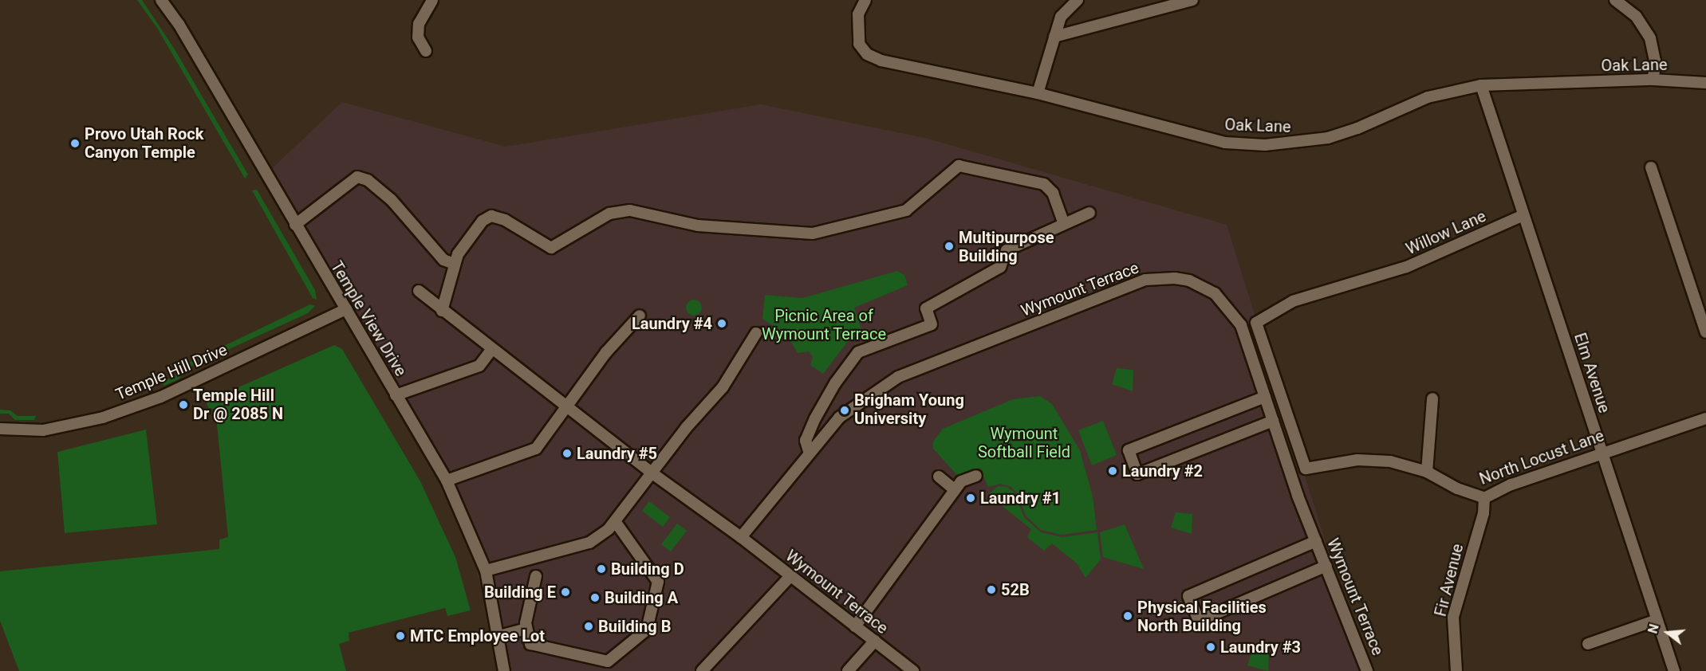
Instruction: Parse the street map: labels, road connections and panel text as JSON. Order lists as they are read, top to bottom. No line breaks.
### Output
{"streets":{"street":["Oak Lane","Willow Lane","Wymount Terrace","Temple View Drive","Temple Hill Drive","Elm Avenue","North Locust Lane","Fir Avenue"]},"crossings":[["Oak Lane","Elm Avenue"],["Willow Lane","Elm Avenue"],["Willow Lane","North Locust Lane"],["Temple View Drive","Temple Hill Drive"],["Elm Avenue","North Locust Lane"],["North Locust Lane","Fir Avenue"]],"parks":["Picnic Area of Wymount Terrace","Wymount Softball Field"],"places":["Provo Utah Rock Canyon Temple","Multipurpose Building","Laundry #4","Temple Hill Dr @ 2085 N","Brigham Young University","Laundry #5","Laundry #2","Laundry #1","Building D","52B","Building E","Building A","Physical Facilities North Building","Building B","MTC Employee Lot","Laundry #3"],"north":"left"}
